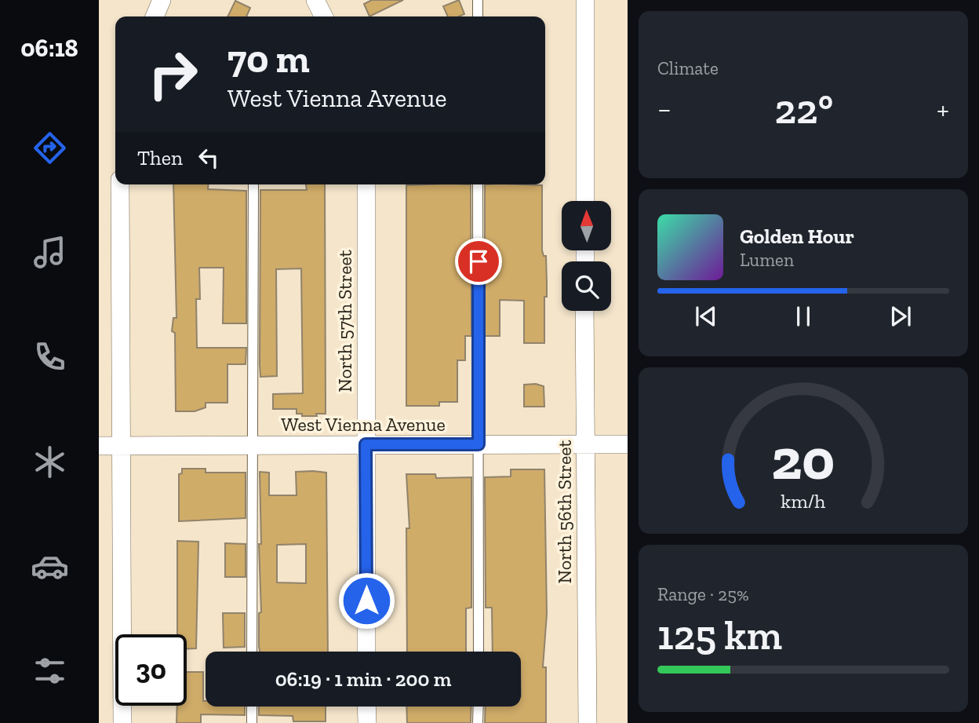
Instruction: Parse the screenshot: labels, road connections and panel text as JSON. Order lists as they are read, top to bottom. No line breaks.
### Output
{"streets":{"street":["North 57th Street","West Vienna Avenue","North 56th Street"]},"crossings":[["North 57th Street","West Vienna Avenue"],["West Vienna Avenue","North 56th Street"]],"north":"top","page":{"tabs":"06:18","tile":["Climate",["Range · 25%","125 km"]],"turn":["70 m","West Vienna Avenue"],"heat":["−","22°","+"],"then":"Then","song":["Golden Hour","Lumen"],"limit":"30","trip":"06:19 · 1 min · 200 m","gauge":["20","km/h"]}}
